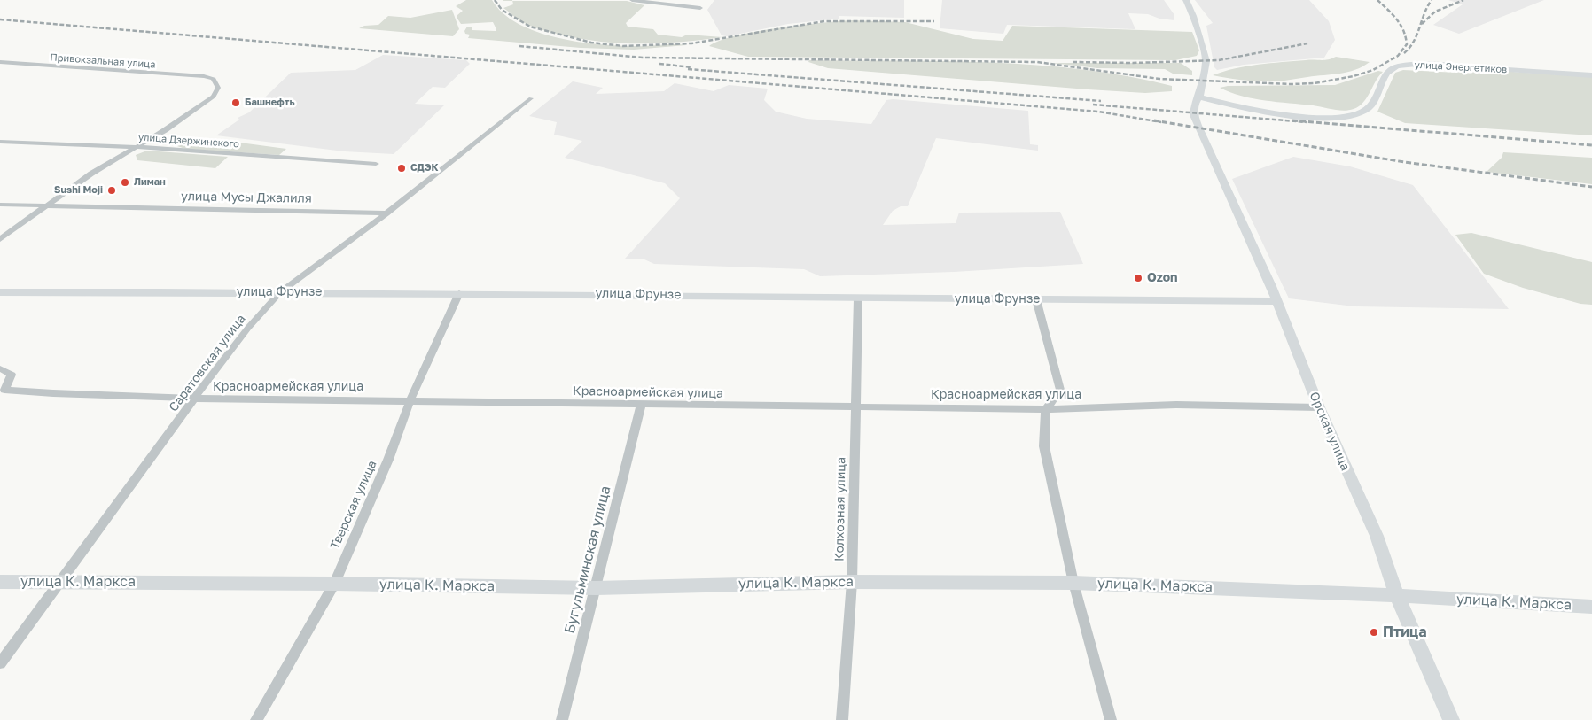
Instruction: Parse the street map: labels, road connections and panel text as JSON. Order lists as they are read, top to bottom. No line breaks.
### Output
{"streets":{"street":["Привокзальная улица","улица Энергетиков","улица Дзержинского","улица Мусы Джалиля","улица Фрунзе","Саратовская улица","Красноармейская улица","Орская улица","Тверская улица","Колхозная улица","Бугульминская улица","улица К. Маркса"]},"crossings":[["Привокзальная улица","улица Дзержинского"],["улица Энергетиков","Орская улица"],["улица Мусы Джалиля","Саратовская улица"],["улица Фрунзе","Саратовская улица"],["улица Фрунзе","Орская улица"],["улица Фрунзе","Тверская улица"],["улица Фрунзе","Колхозная улица"],["Саратовская улица","Красноармейская улица"],["Саратовская улица","улица К. Маркса"],["Красноармейская улица","Орская улица"],["Красноармейская улица","Тверская улица"],["Красноармейская улица","Колхозная улица"],["Красноармейская улица","Бугульминская улица"],["Орская улица","улица К. Маркса"],["Тверская улица","улица К. Маркса"],["Колхозная улица","улица К. Маркса"],["Бугульминская улица","улица К. Маркса"]],"places":["Башнефть","СДЭК","Лиман","Sushi Moji","Ozon","Птица"]}
